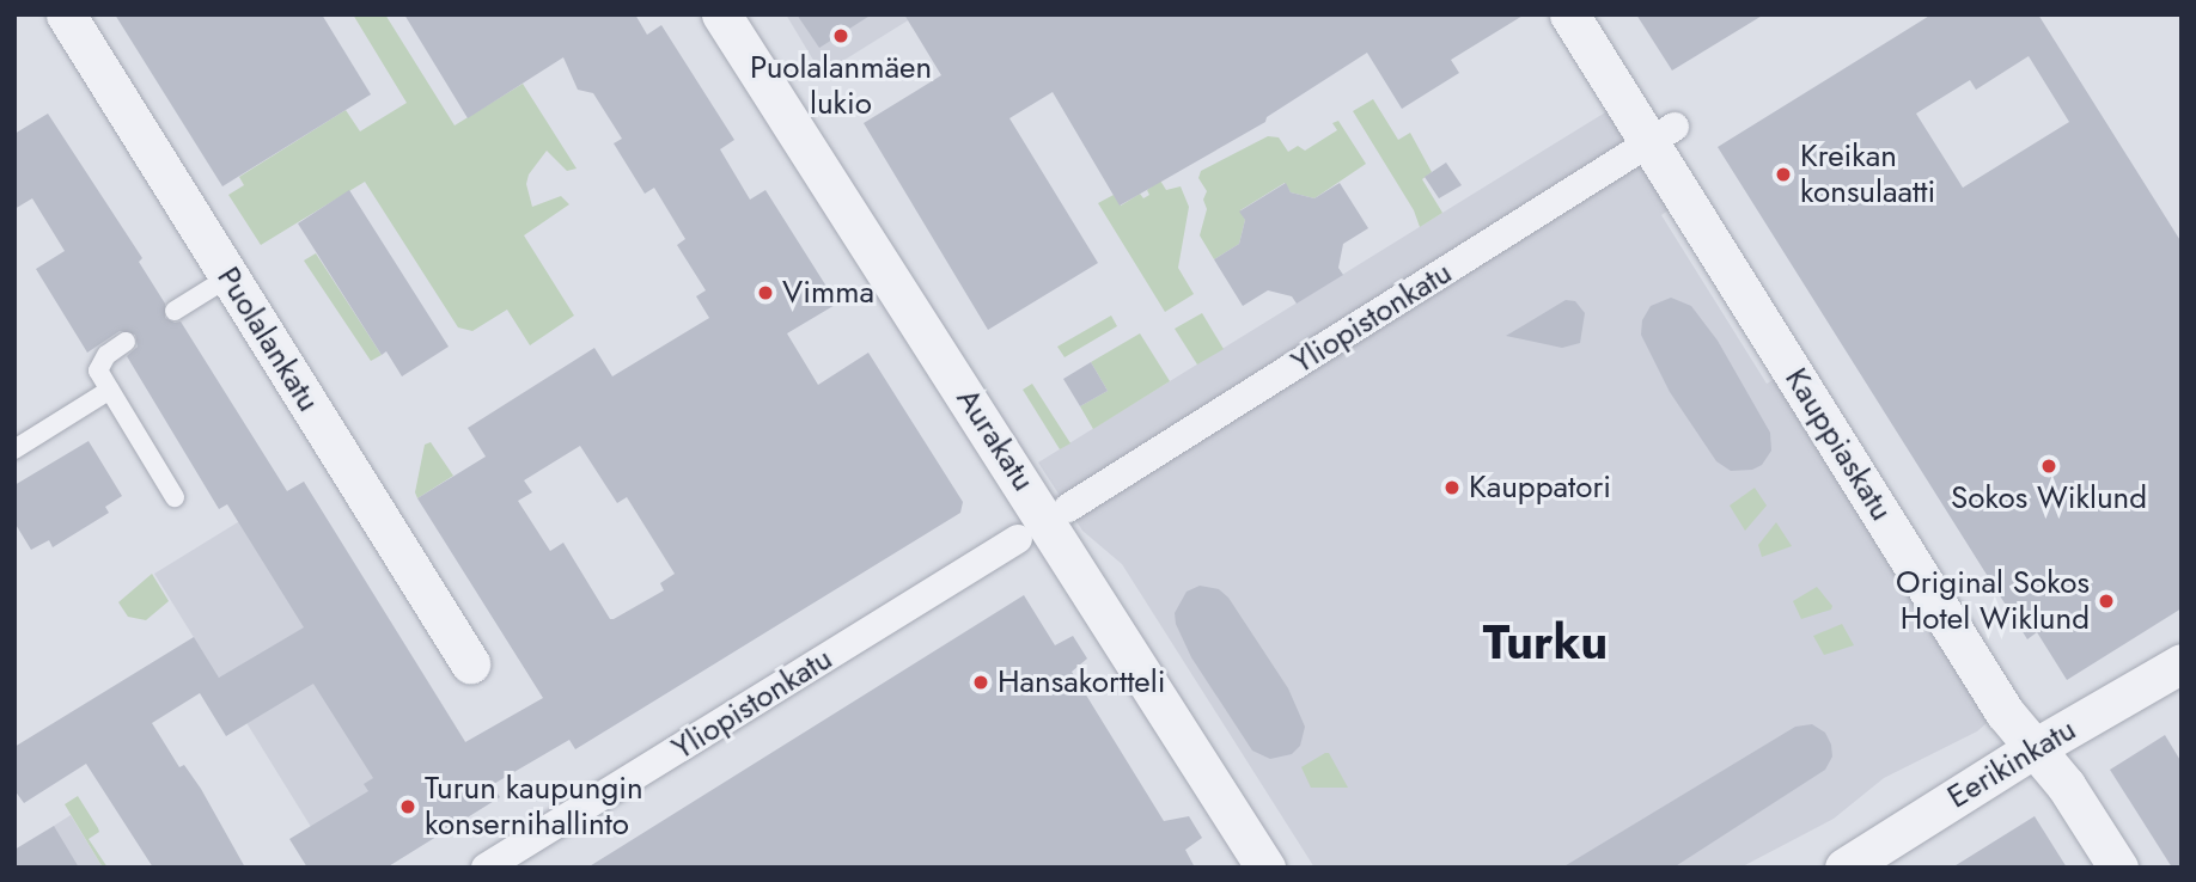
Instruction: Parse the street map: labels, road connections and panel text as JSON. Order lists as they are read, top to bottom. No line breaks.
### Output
{"streets":{"street":["Yliopistonkatu","Puolalankatu","Aurakatu","Kauppiaskatu","Eerikinkatu"]},"crossings":[["Yliopistonkatu","Kauppiaskatu"],["Kauppiaskatu","Eerikinkatu"]],"districts":["Turku"],"places":["Puolalanmäen lukio","Kreikan konsulaatti","Vimma","Sokos Wiklund","Kauppatori","Original Sokos Hotel Wiklund","Hansakortteli","Turun kaupungin konsernihallinto"]}
